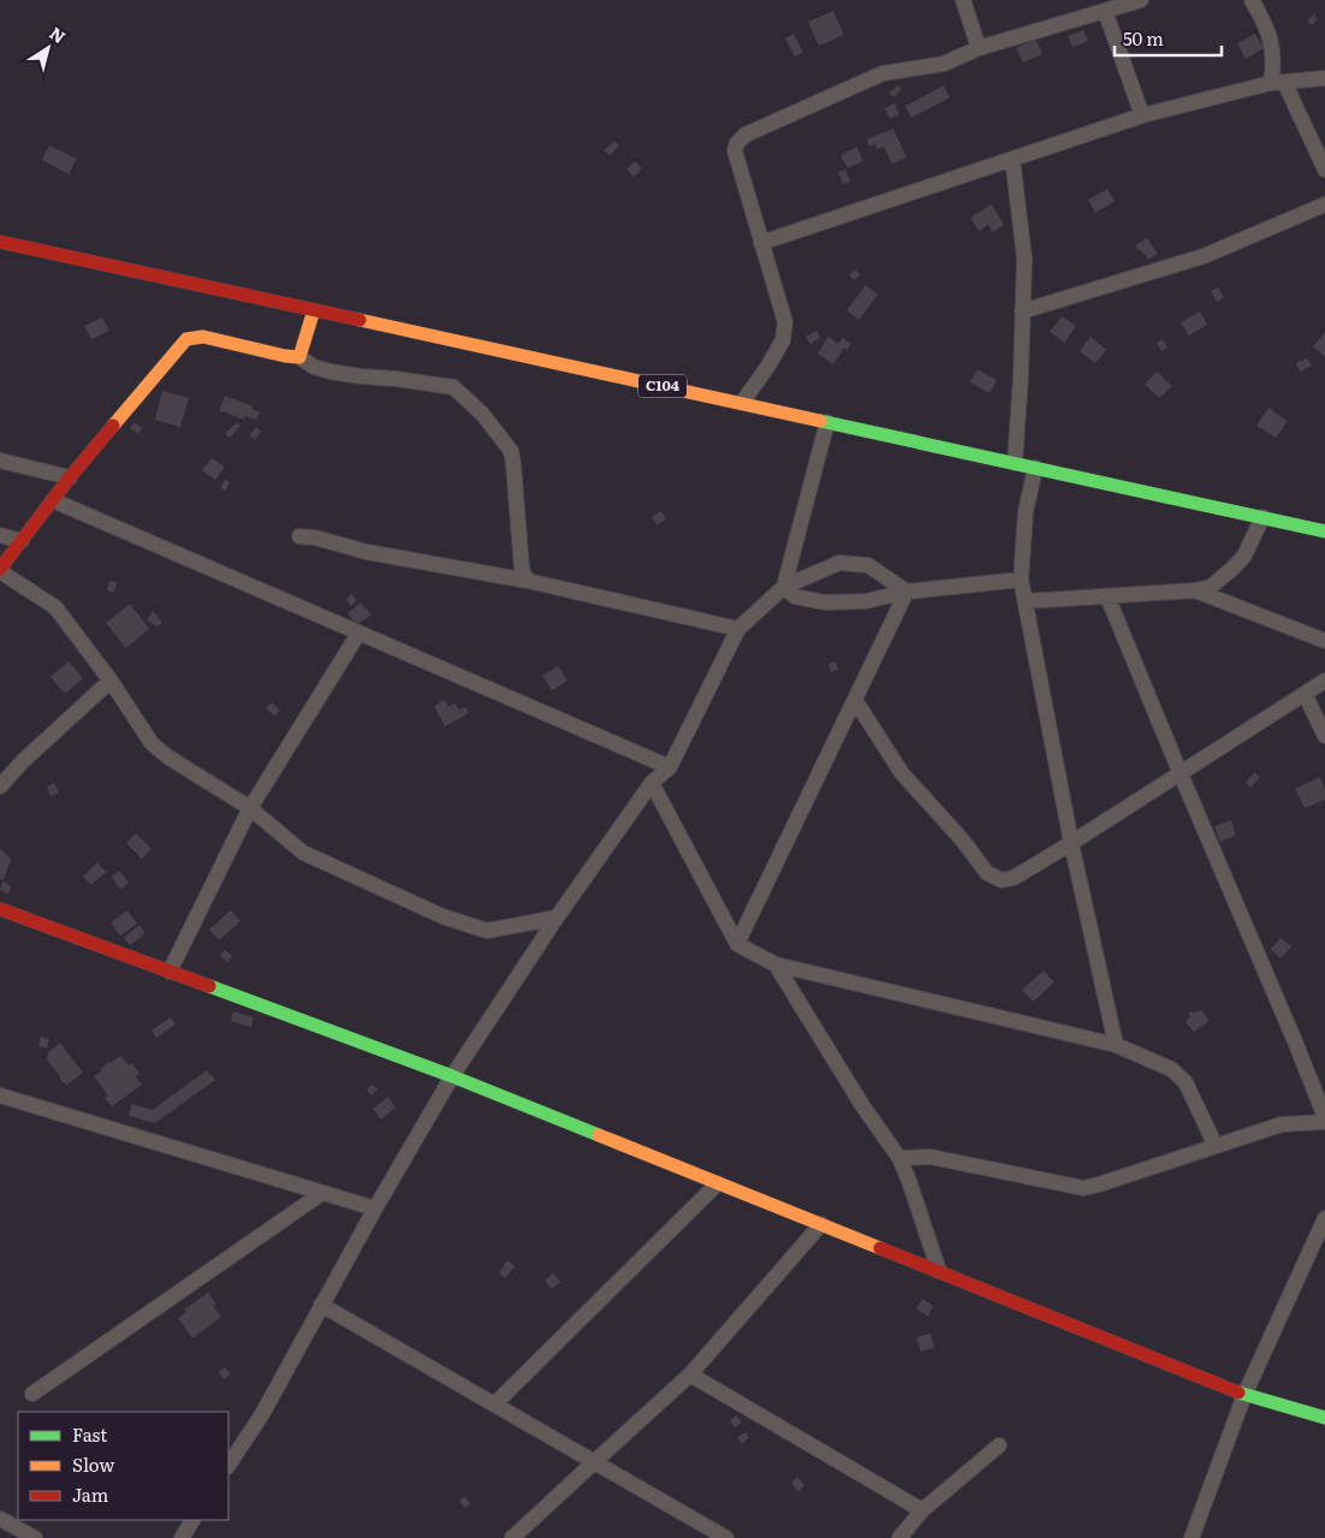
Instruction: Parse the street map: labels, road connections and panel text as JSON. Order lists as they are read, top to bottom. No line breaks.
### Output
{"streets":{"main road":["C104"]},"legend":["Fast","Slow","Jam"],"scale_bar":"50 m","north":"top right"}
